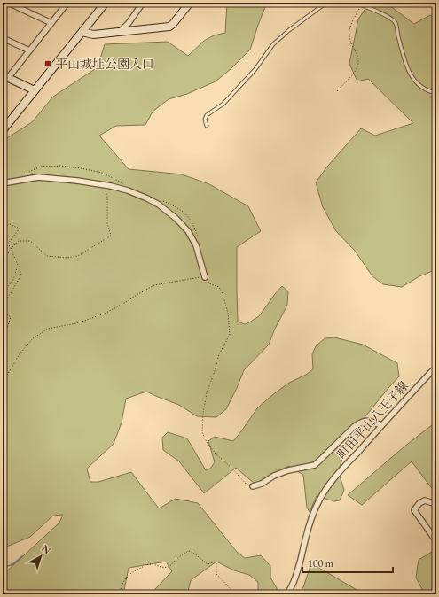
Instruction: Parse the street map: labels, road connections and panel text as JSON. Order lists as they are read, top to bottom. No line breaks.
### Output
{"streets":{"street":["町田平山八王子線"]},"places":{"transit":["平山城址公園入口"]},"scale_bar":"100 m","north":"top right"}
